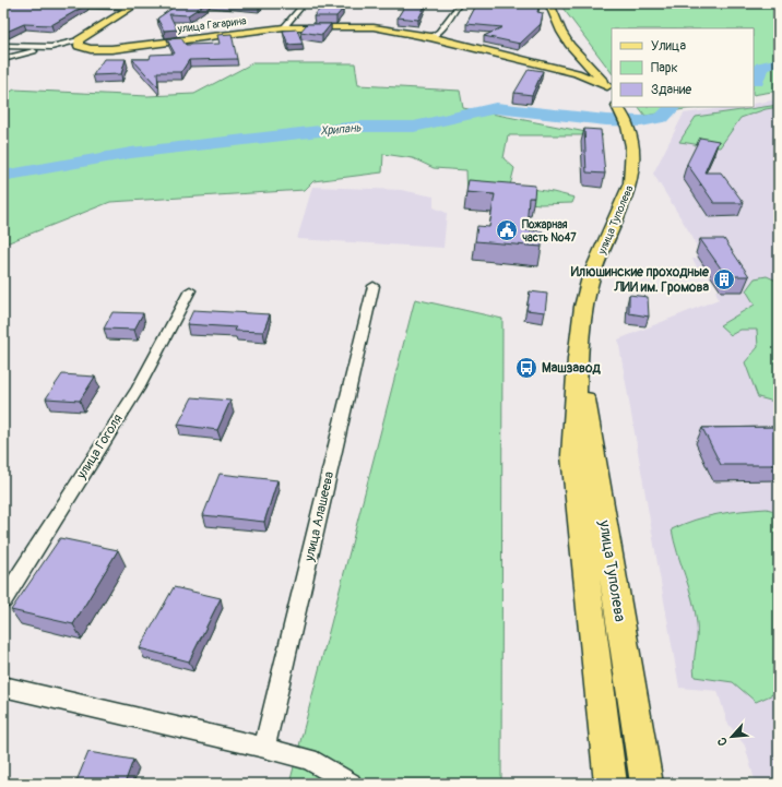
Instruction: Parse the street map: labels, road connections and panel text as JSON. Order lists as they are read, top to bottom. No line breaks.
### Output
{"streets":{"main road":["улица Гагарина","улица Туполева"],"street":["улица Гоголя","улица Алашеева"]},"water":["Хрипань"],"places":{"public building":["Пожарная часть №47"],"building":["Илюшинские проходные ЛИИ им. Громова"],"bus stop":["Машзавод"]},"legend":["Улица","Парк","Здание"],"north":"bottom left"}
